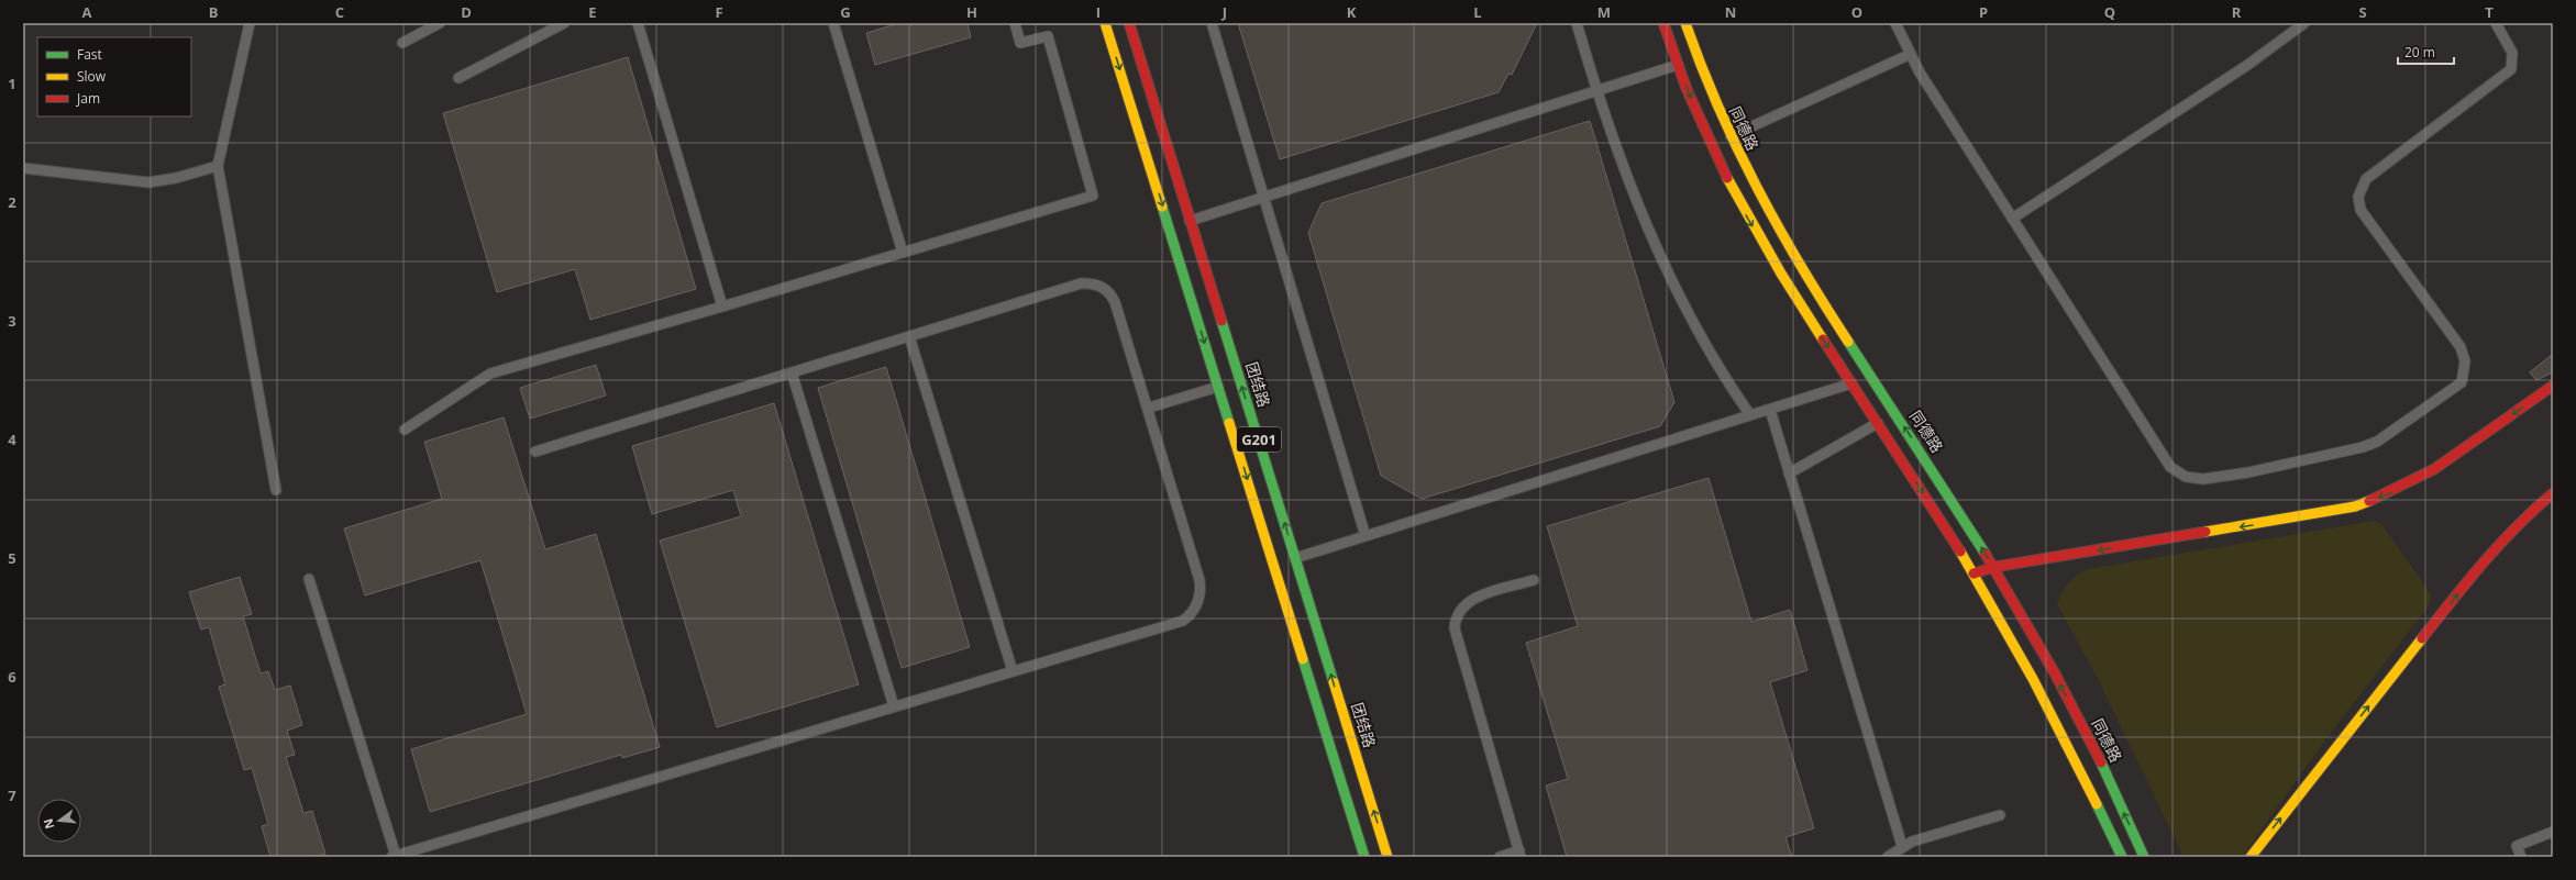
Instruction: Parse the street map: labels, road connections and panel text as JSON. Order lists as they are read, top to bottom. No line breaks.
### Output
{"streets":{"main road":["同德路","团结路","G201"]},"legend":["Fast","Slow","Jam"],"scale_bar":"20 m","north":"left","grid":{"columns":["A","B","C","D","E","F","G","H","I","J","K","L","M","N","O","P","Q","R","S","T"],"rows":["1","2","3","4","5","6","7"]}}
